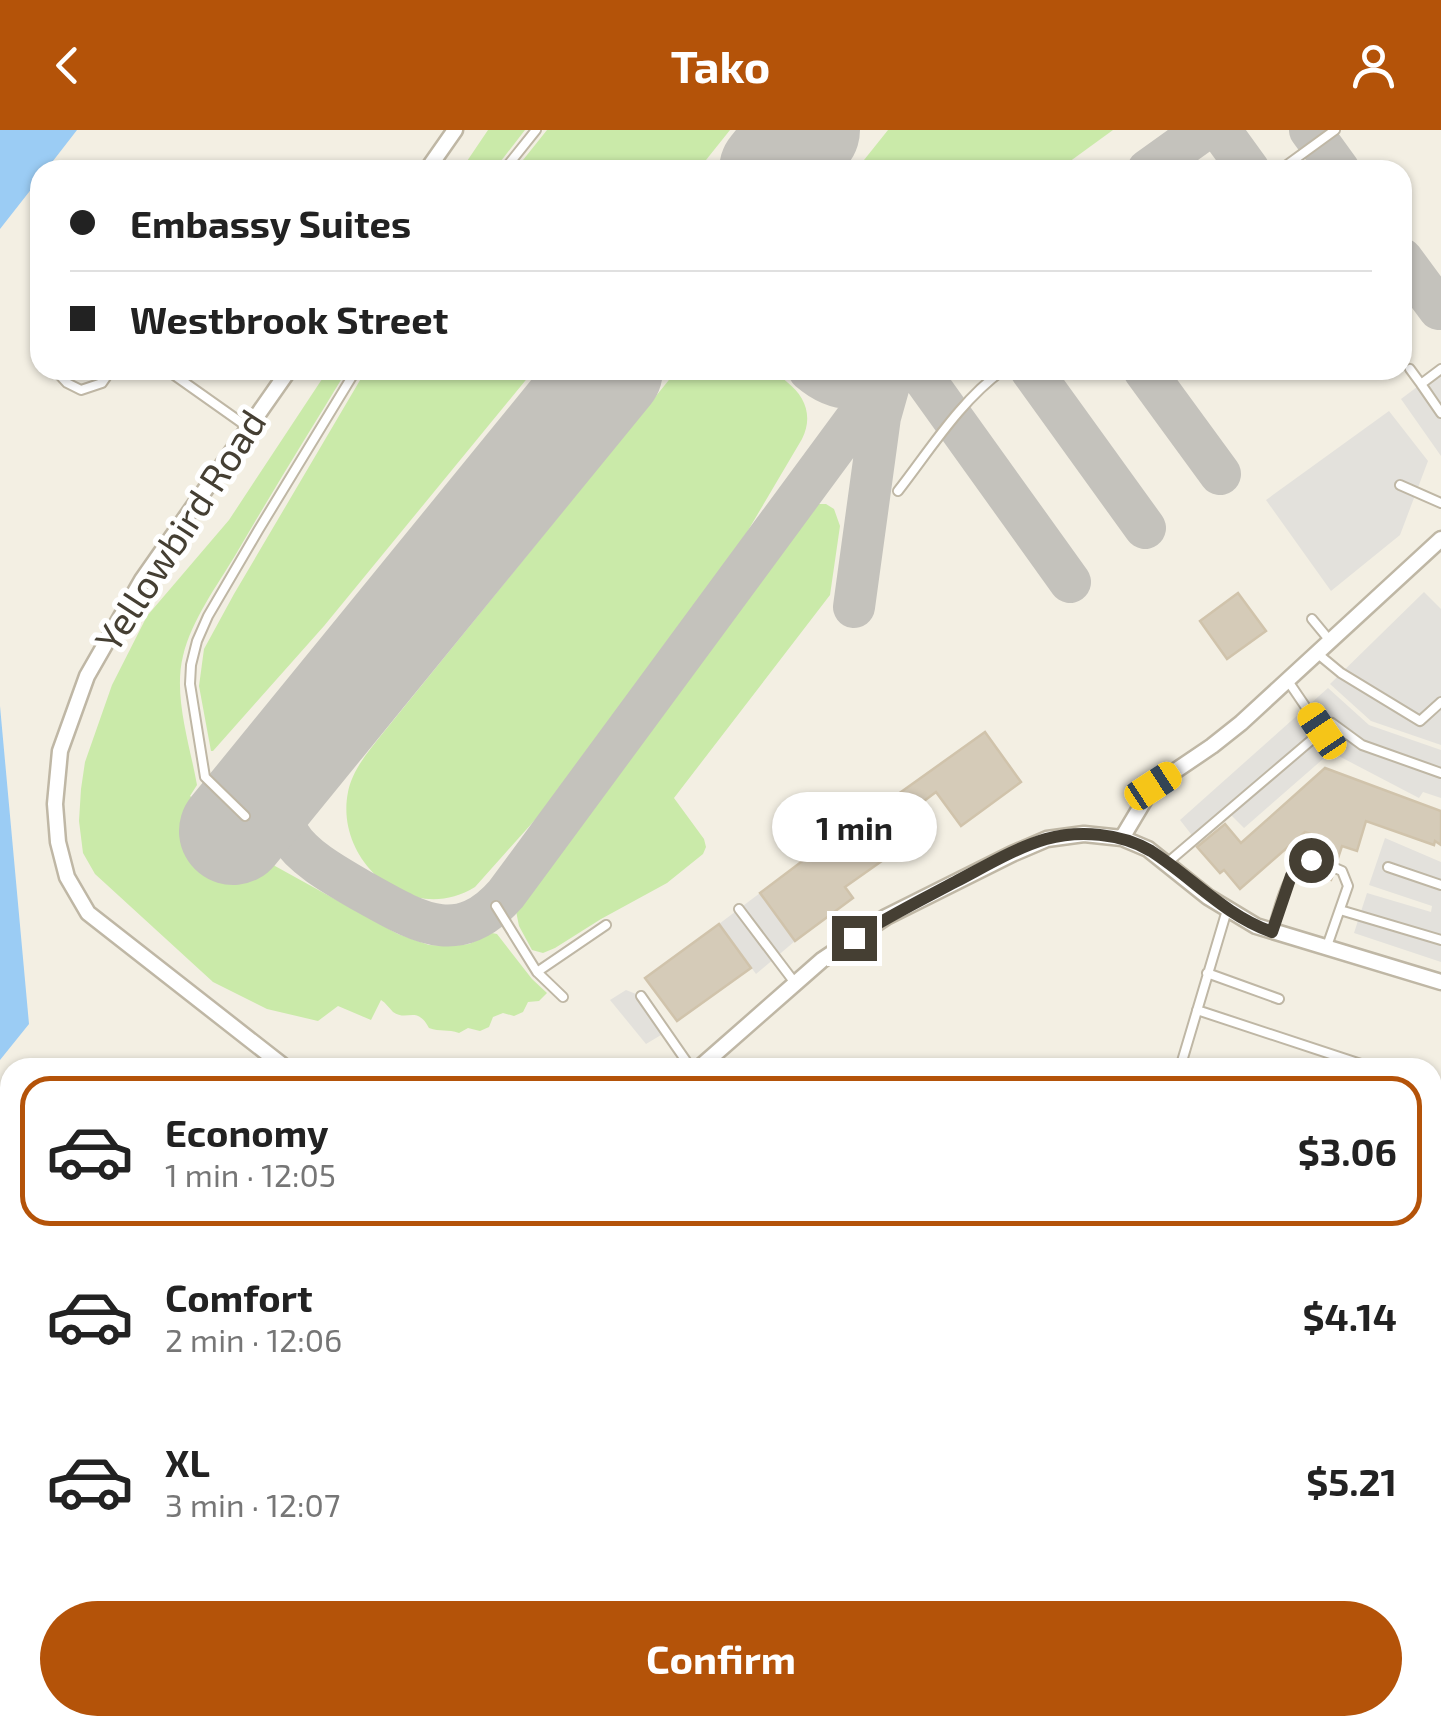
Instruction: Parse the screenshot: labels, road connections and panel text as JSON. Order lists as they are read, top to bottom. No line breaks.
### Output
{"streets":{"street":["Yellowbird Road"]},"page":{"header":"Tako","banner":["Embassy Suites","Westbrook Street"],"bubble":"1 min","list":[{"name":"Economy","note":"1 min · 12:05","value":"$3.06"},{"name":"Comfort","note":"2 min · 12:06","value":"$4.14"},{"name":"XL","note":"3 min · 12:07","value":"$5.21"}],"buttons":"Confirm"}}
